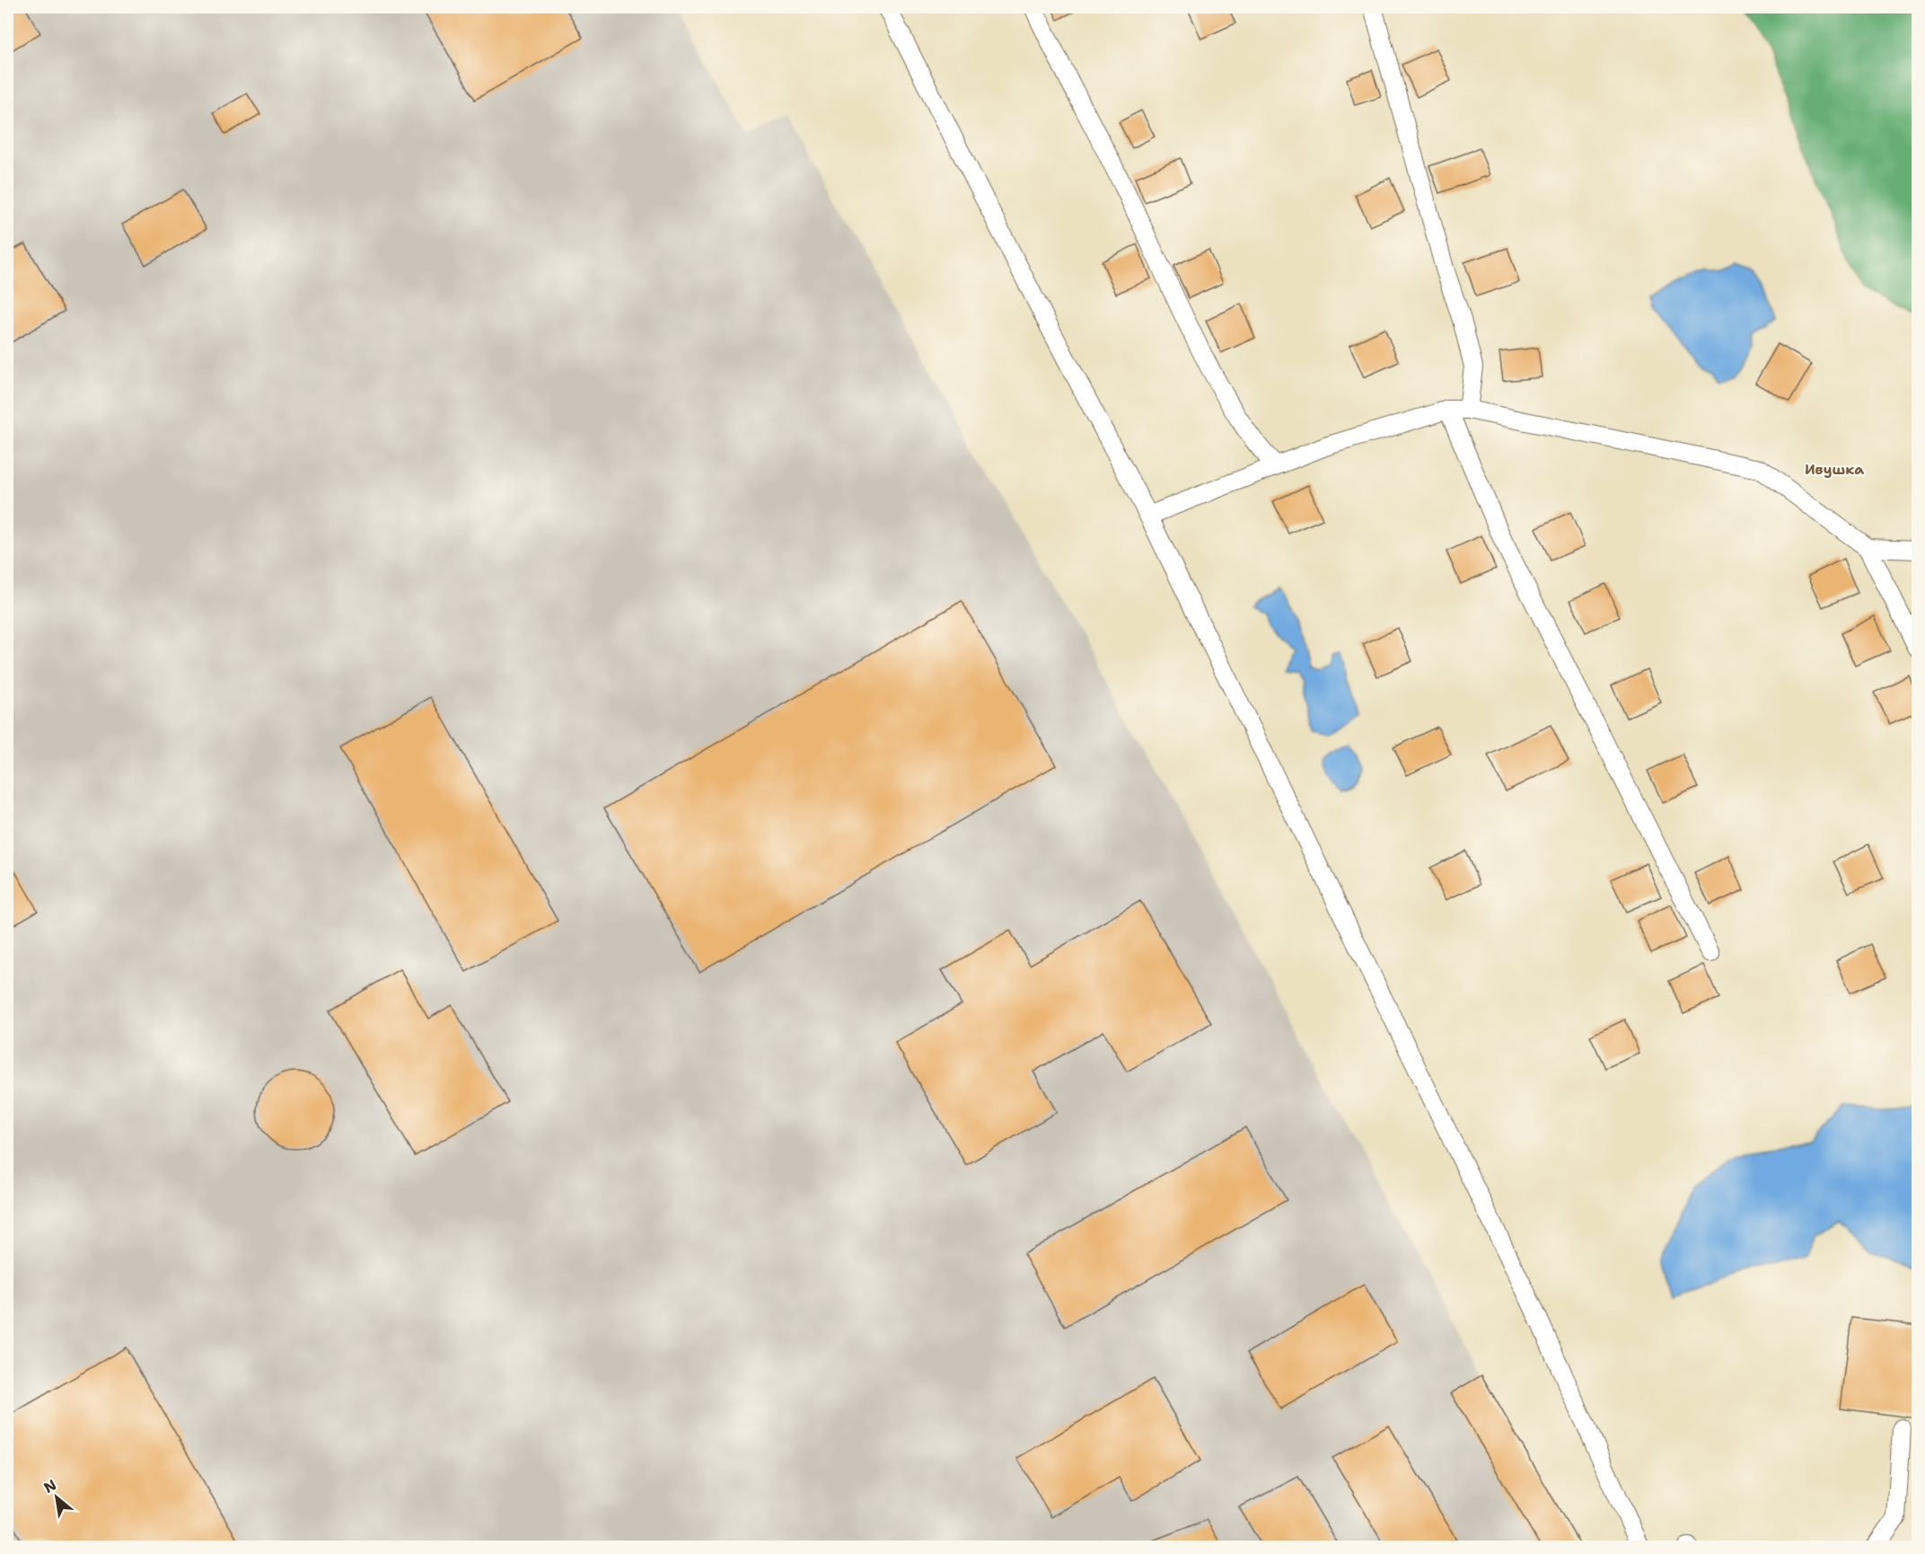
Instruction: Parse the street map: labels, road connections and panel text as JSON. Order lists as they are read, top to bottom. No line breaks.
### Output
{"districts":["Ивушка"],"north":"top left"}
